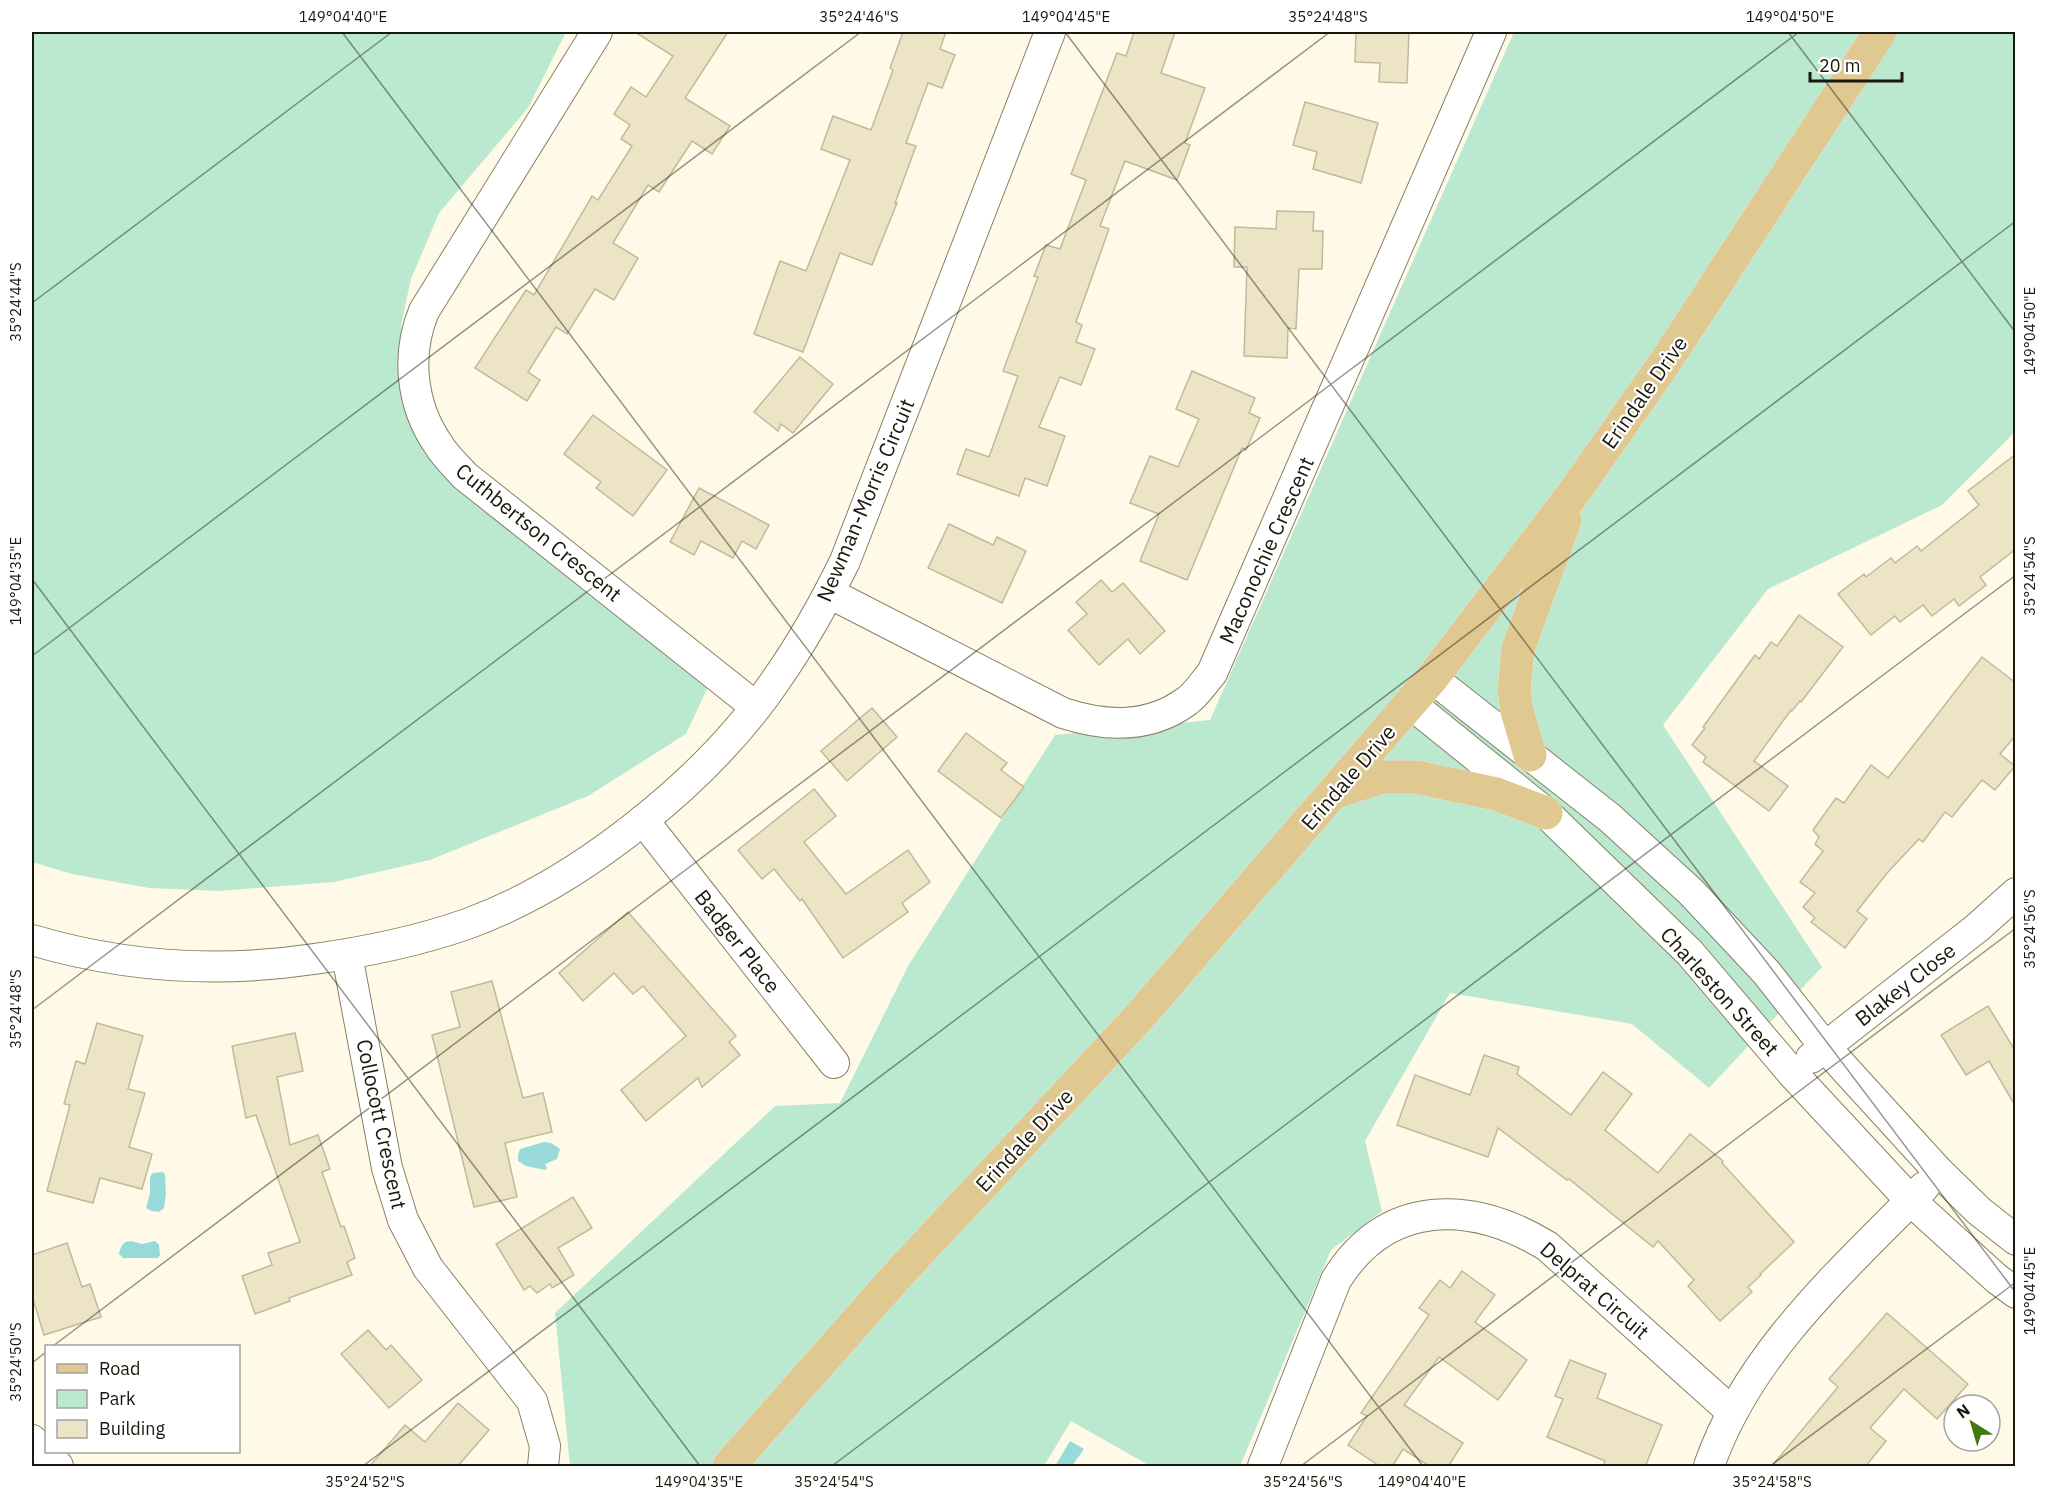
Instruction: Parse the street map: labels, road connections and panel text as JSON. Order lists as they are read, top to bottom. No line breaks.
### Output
{"streets":{"main road":["Erindale Drive"],"street":["Newman-Morris Circuit","Cuthbertson Crescent","Maconochie Crescent","Badger Place","Blakey Close","Charleston Street","Collocott Crescent","Delprat Circuit"]},"crossings":[["Erindale Drive","Charleston Street"],["Newman-Morris Circuit","Cuthbertson Crescent"],["Newman-Morris Circuit","Maconochie Crescent"],["Newman-Morris Circuit","Badger Place"],["Newman-Morris Circuit","Collocott Crescent"],["Blakey Close","Charleston Street"]],"legend":["Road","Park","Building"],"scale_bar":"20 m","north":"top left","coordinates":["149°04'40\"E","35°24'46\"S","149°04'45\"E","35°24'48\"S","149°04'50\"E","35°24'44\"S","35°24'54\"S","149°04'35\"E","35°24'56\"S","35°24'50\"S","35°24'52\"S","35°24'58\"S"]}
